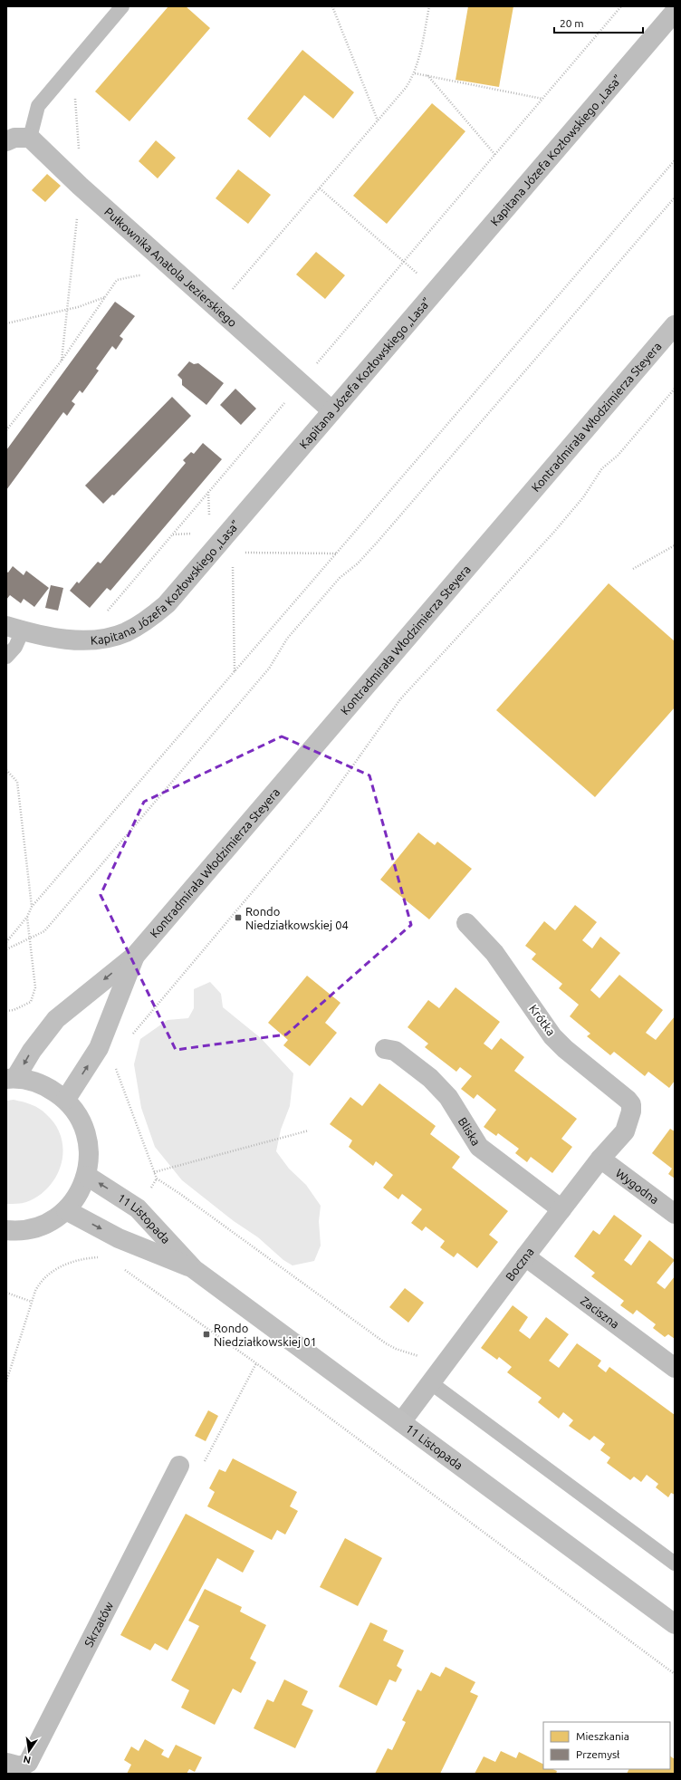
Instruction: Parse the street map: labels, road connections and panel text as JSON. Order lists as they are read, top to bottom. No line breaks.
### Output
{"streets":{"street":["Kapitana Józefa Kozłowskiego „Lasa”","Pułkownika Anatola Jezierskiego","Kontradmirała Włodzimierza Steyera","Krótka","Bliska","Wygodna","11 Listopada","Boczna","Zaciszna","Skrzatów"]},"crossings":[["Kapitana Józefa Kozłowskiego „Lasa”","Pułkownika Anatola Jezierskiego"],["Krótka","Boczna"],["Bliska","Boczna"],["Wygodna","Boczna"],["11 Listopada","Boczna"],["Boczna","Zaciszna"]],"places":{"transit":["Rondo Niedziałkowskiej 04","Rondo Niedziałkowskiej 01"]},"legend":["Mieszkania","Przemysł"],"scale_bar":"20 m","north":"bottom"}
